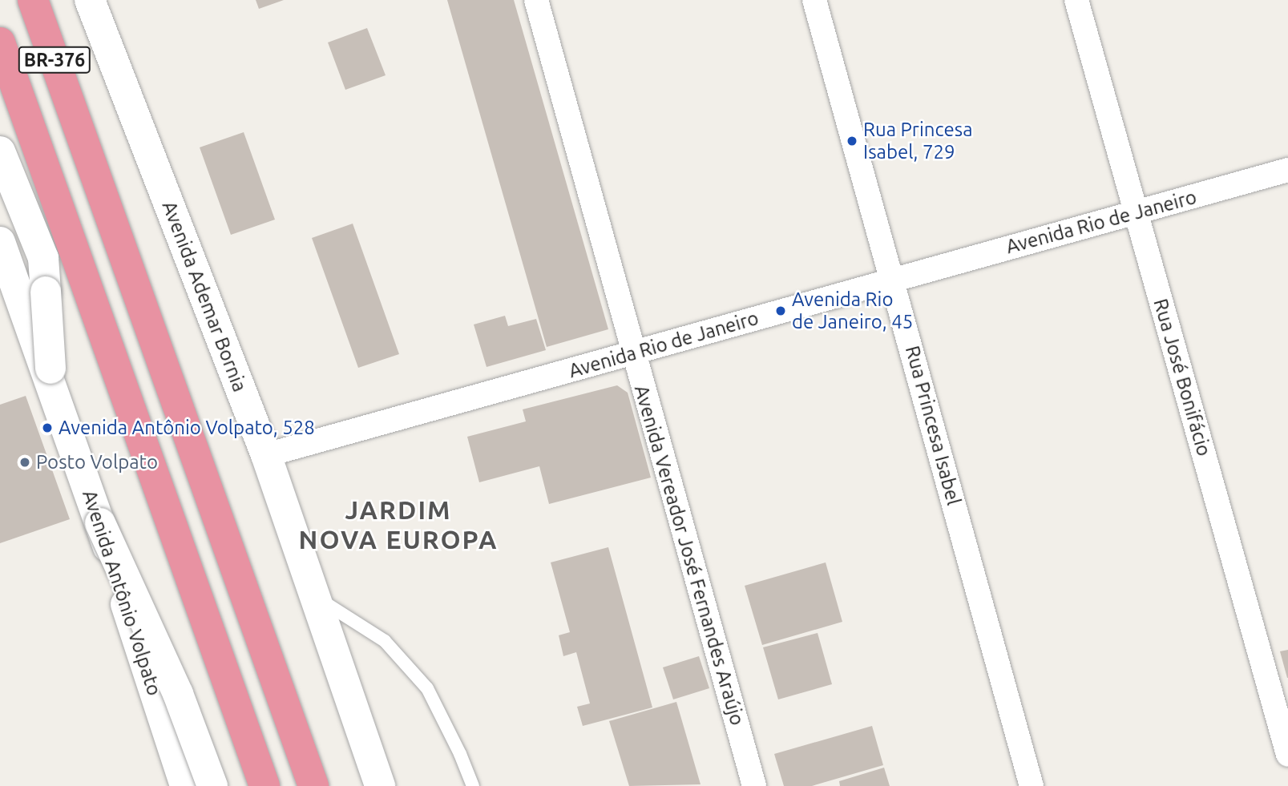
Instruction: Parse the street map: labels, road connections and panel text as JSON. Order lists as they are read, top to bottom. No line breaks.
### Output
{"streets":{"highway":["BR-376"],"street":["Avenida Rio de Janeiro","Avenida Ademar Bornia","Rua José Bonifácio","Rua Princesa Isabel","Avenida Vereador José Fernandes Araújo","Avenida Antônio Volpato"]},"crossings":[["Avenida Rio de Janeiro","Avenida Ademar Bornia"],["Avenida Rio de Janeiro","Rua José Bonifácio"],["Avenida Rio de Janeiro","Rua Princesa Isabel"],["Avenida Rio de Janeiro","Avenida Vereador José Fernandes Araújo"]],"districts":["JARDIM NOVA EUROPA"],"places":["Rua Princesa Isabel, 729","Avenida Rio de Janeiro, 45","Avenida Antônio Volpato, 528","Posto Volpato"]}
